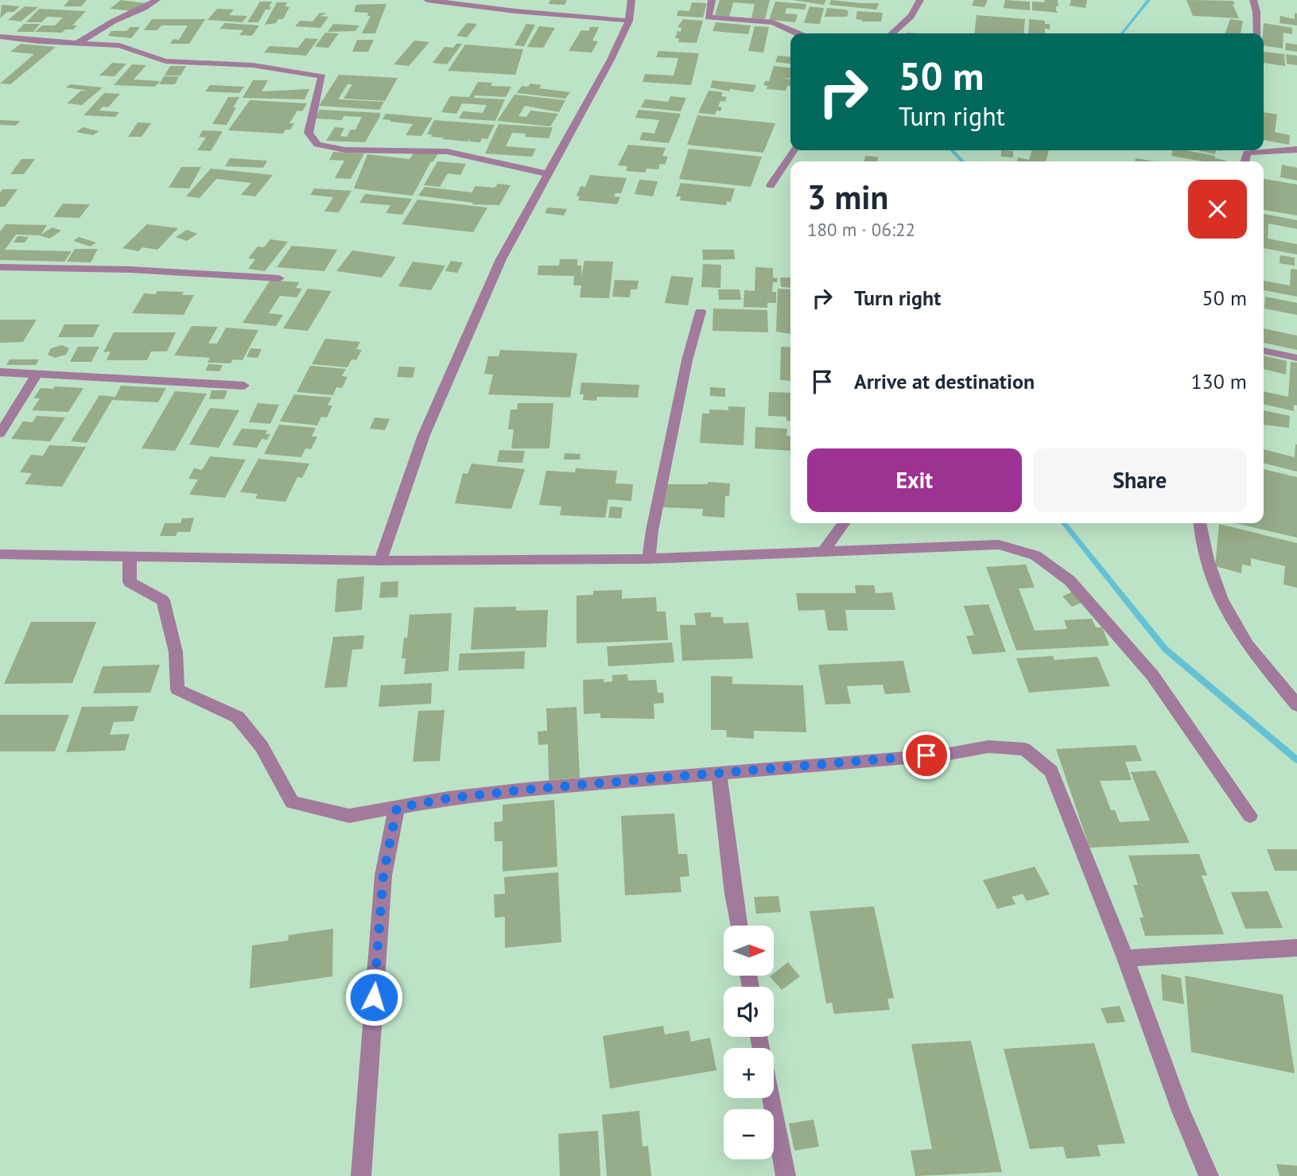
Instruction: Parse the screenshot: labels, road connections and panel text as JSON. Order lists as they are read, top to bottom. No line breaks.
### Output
{"north":"right","page":{"turn":["50 m","Turn right"],"heading":["3 min","180 m · 06:22"],"list":[{"name":"Turn right","value":"50 m"},{"name":"Arrive at destination","value":"130 m"}],"buttons":["Exit","Share"],"map_buttons":["+","−"]}}
